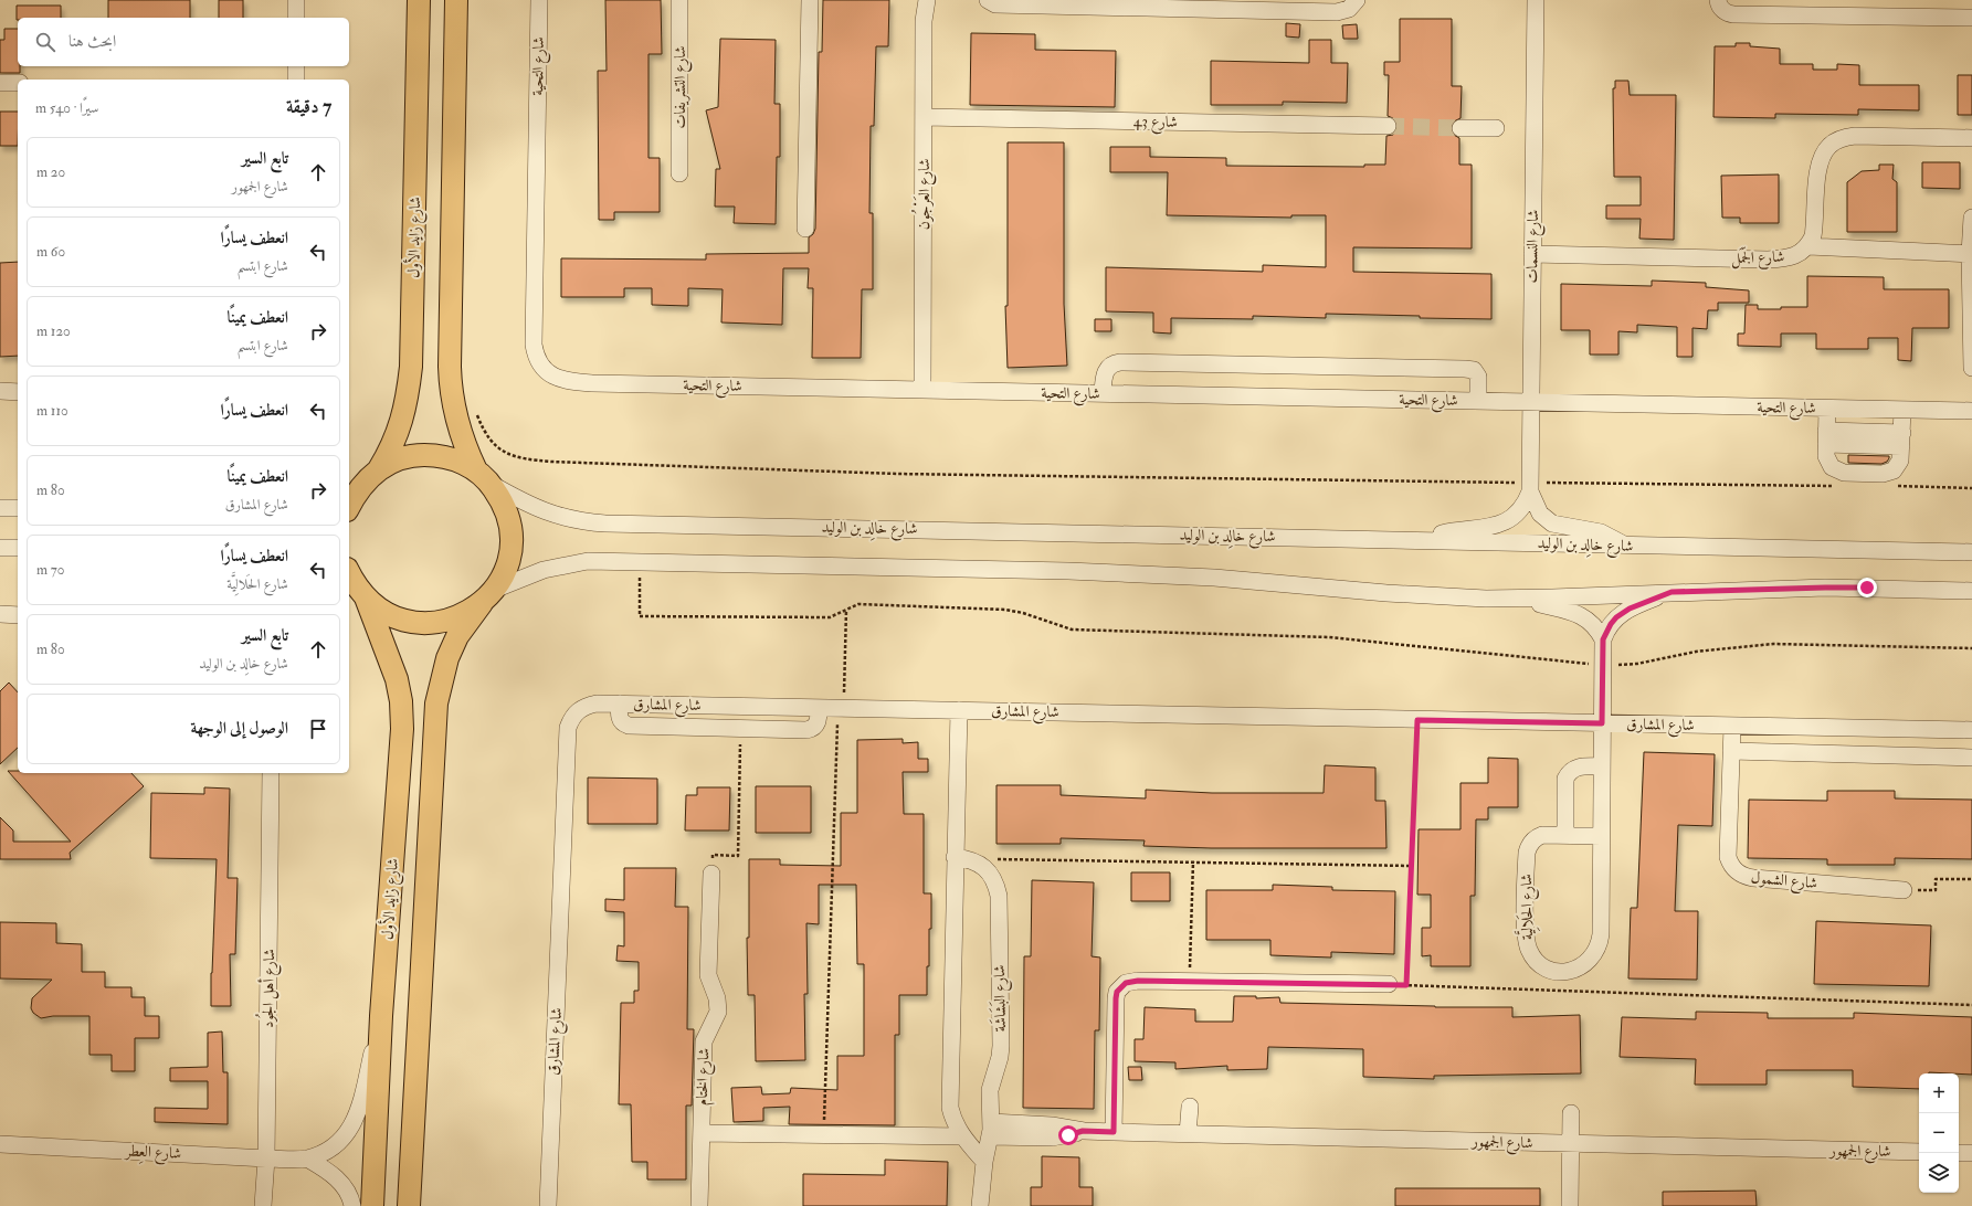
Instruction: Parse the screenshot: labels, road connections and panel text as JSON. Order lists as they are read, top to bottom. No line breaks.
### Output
{"streets":{"main road":["شارع زايد الأول"],"street":["شارع التحية","شارع التشريفات","شارع 43","شارع العَرْجُون","شارع النسمات","شارع الجَمَل","شارع خالِد بن الوليد","شارع المشارق","شارع الشمول","شارع الحَلالِيَّة","شارع أهل الجُود","شارع البَشَاشَة","شارع الختام","شارع الجمهور","شارع العِطر"]},"crossings":[["شارع التحية","شارع العَرْجُون"],["شارع التحية","شارع النسمات"],["شارع 43","شارع العَرْجُون"],["شارع زايد الأول","شارع العِطر"],["شارع النسمات","شارع الجَمَل"],["شارع النسمات","شارع خالِد بن الوليد"],["شارع المشارق","شارع الشمول"],["شارع المشارق","شارع الحَلالِيَّة"],["شارع أهل الجُود","شارع العِطر"],["شارع البَشَاشَة","شارع الجمهور"]],"page":{"search":"ابحث هنا","heading":["7 دقيقة","سيرًا · 540 m"],"list":[["تابع السير","شارع الجمهور","20 m"],["انعطف يسارًا","شارع ابتسم","60 m"],["انعطف يمينًا","شارع ابتسم","120 m"],["انعطف يسارًا","110 m"],["انعطف يمينًا","شارع المشارق","80 m"],["انعطف يسارًا","شارع الحَلالِيَّة","70 m"],["تابع السير","شارع خالِد بن الوليد","80 m"],"الوصول إلى الوجهة"],"map_buttons":["+","−"]}}
